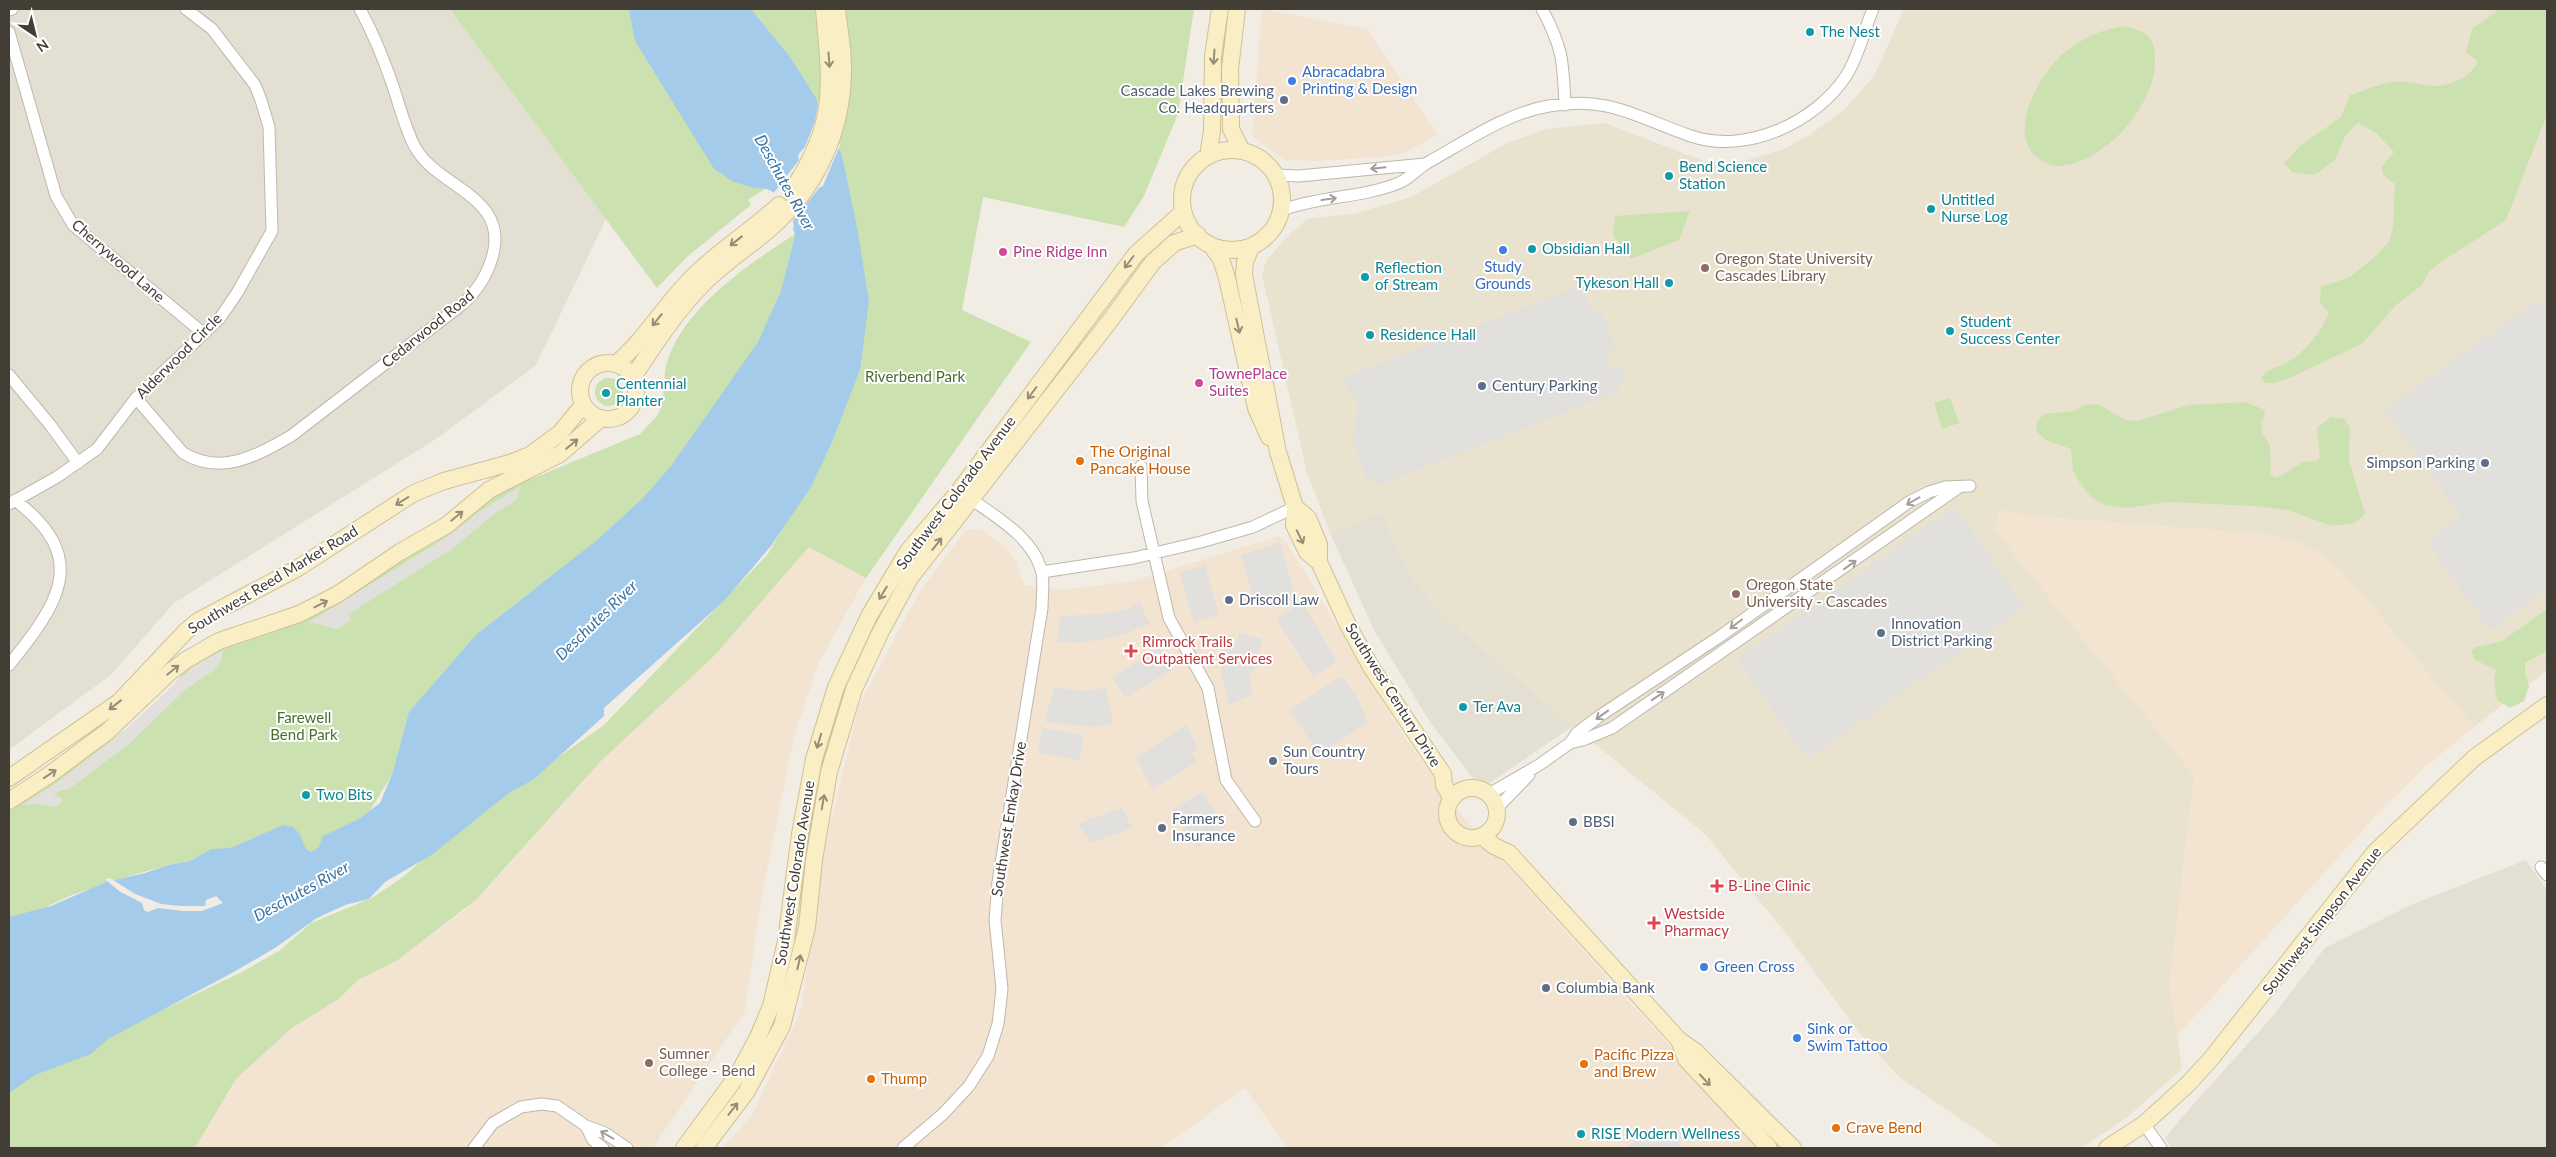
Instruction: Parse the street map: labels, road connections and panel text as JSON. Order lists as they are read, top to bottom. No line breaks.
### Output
{"streets":{"main road":["Southwest Colorado Avenue","Southwest Reed Market Road","Southwest Century Drive","Southwest Simpson Avenue"],"street":["Cherrywood Lane","Cedarwood Road","Alderwood Circle","Southwest Emkay Drive"]},"crossings":[["Cherrywood Lane","Alderwood Circle"],["Cedarwood Road","Alderwood Circle"],["Southwest Colorado Avenue","Southwest Century Drive"],["Southwest Colorado Avenue","Southwest Emkay Drive"]],"water":["Deschutes River"],"parks":["Riverbend Park","Farewell Bend Park"],"places":{"other":["The Nest","Abracadabra Printing & Design","Cascade Lakes Brewing Co. Headquarters","Bend Science Station","Untitled Nurse Log","Obsidian Hall","Study Grounds","Pine Ridge Inn","Oregon State University Cascades Library","Reflection of Stream","Tykeson Hall","Student Success Center","Residence Hall","TownePlace Suites","Century Parking","Centennial Planter","The Original Pancake House","Simpson Parking","Oregon State University - Cascades","Driscoll Law","Innovation District Parking","Ter Ava","Sun Country Tours","Two Bits","BBSI","Farmers Insurance","Green Cross","Columbia Bank","Sink or Swim Tattoo","Sumner College - Bend","Pacific Pizza and Brew","Thump","Crave Bend","RISE Modern Wellness"],"health":["Rimrock Trails Outpatient Services","B-Line Clinic","Westside Pharmacy"]},"north":"bottom right"}
